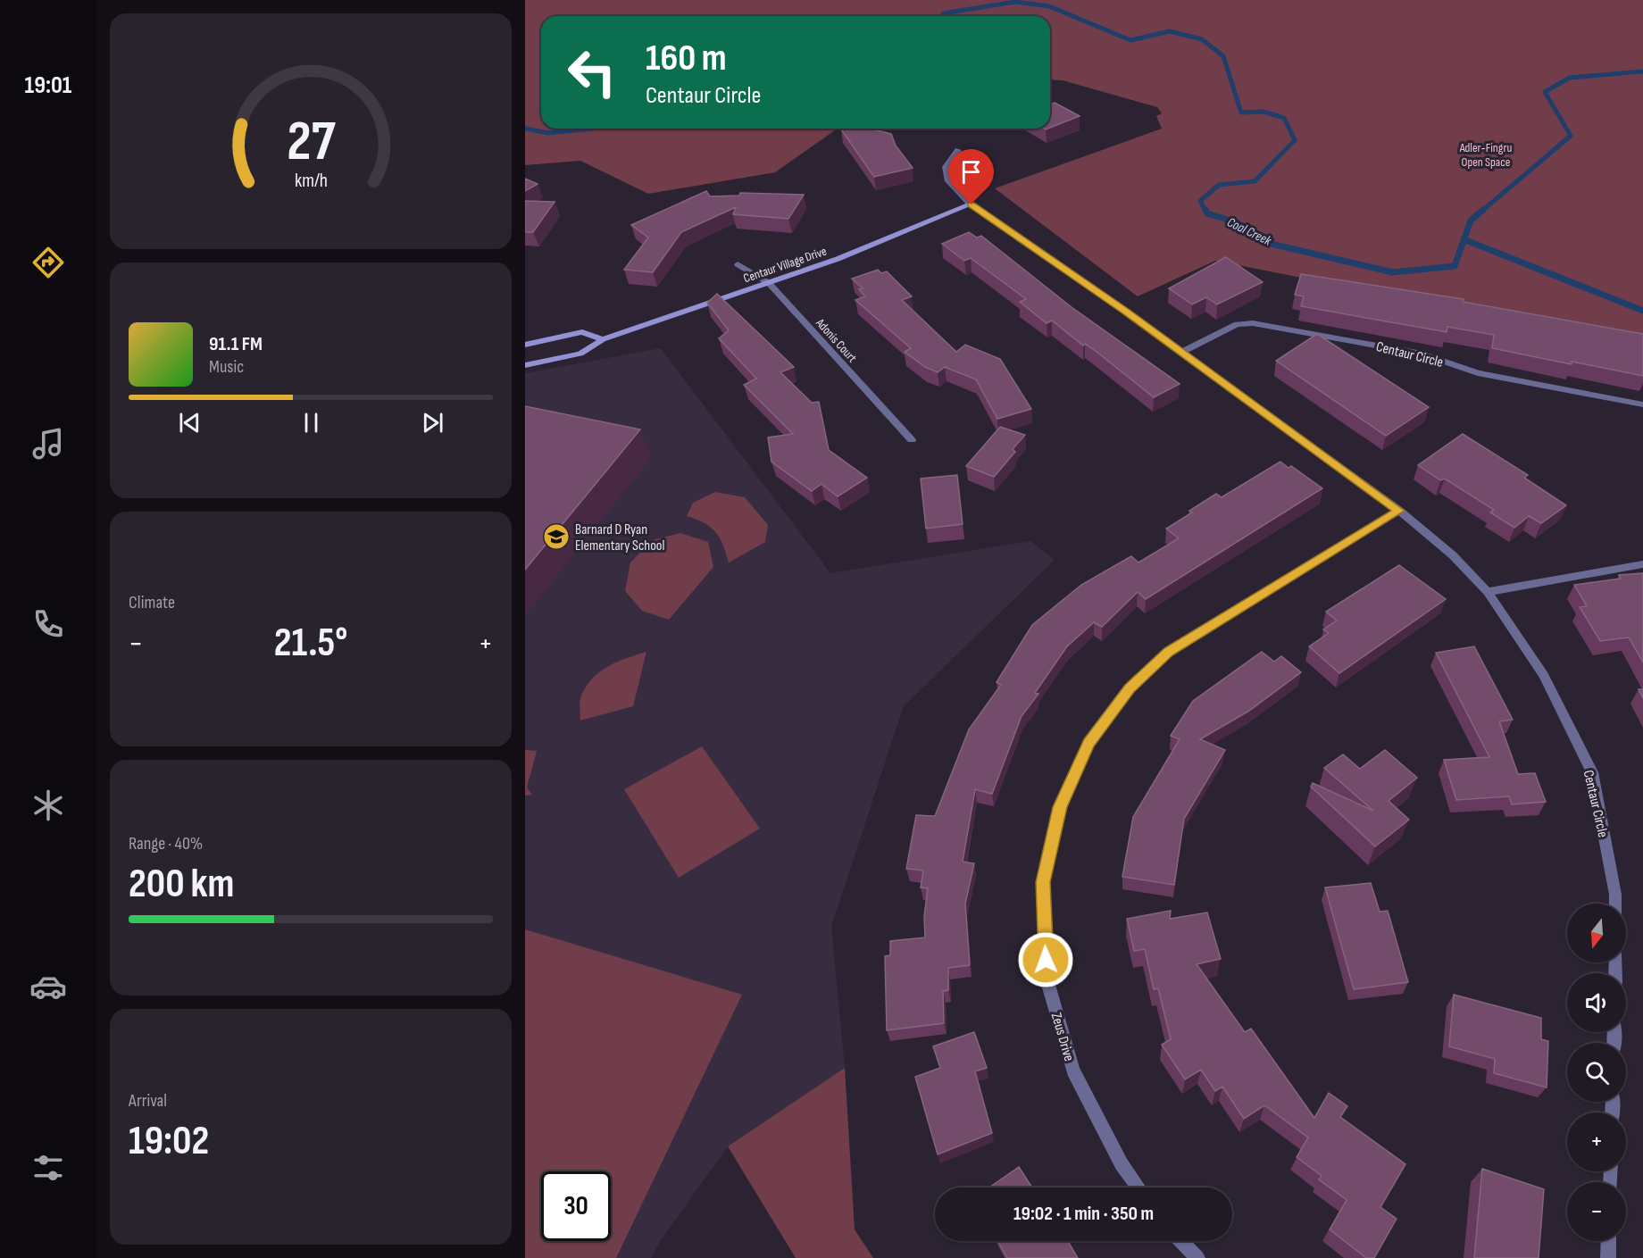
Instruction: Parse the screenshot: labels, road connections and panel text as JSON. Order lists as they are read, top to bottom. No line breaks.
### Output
{"streets":{"street":["Centaur Village Drive","Adonis Court","Centaur Circle","Zeus Drive"]},"crossings":[["Centaur Village Drive","Adonis Court"],["Centaur Village Drive","Centaur Circle"],["Centaur Circle","Zeus Drive"]],"water":["Coal Creek"],"parks":["Adler-Fingru Open Space"],"places":{"school or university":["Barnard D Ryan Elementary School"]},"north":"bottom","page":{"tabs":"19:01","turn":["160 m","Centaur Circle"],"song":["91.1 FM","Music"],"tile":["Climate",["Range · 40%","200 km"],["Arrival","19:02"]],"heat":["−","21.5°","+"],"map_buttons":["+","−"],"limit":"30","trip":"19:02 · 1 min · 350 m","gauge":["27","km/h"]}}
